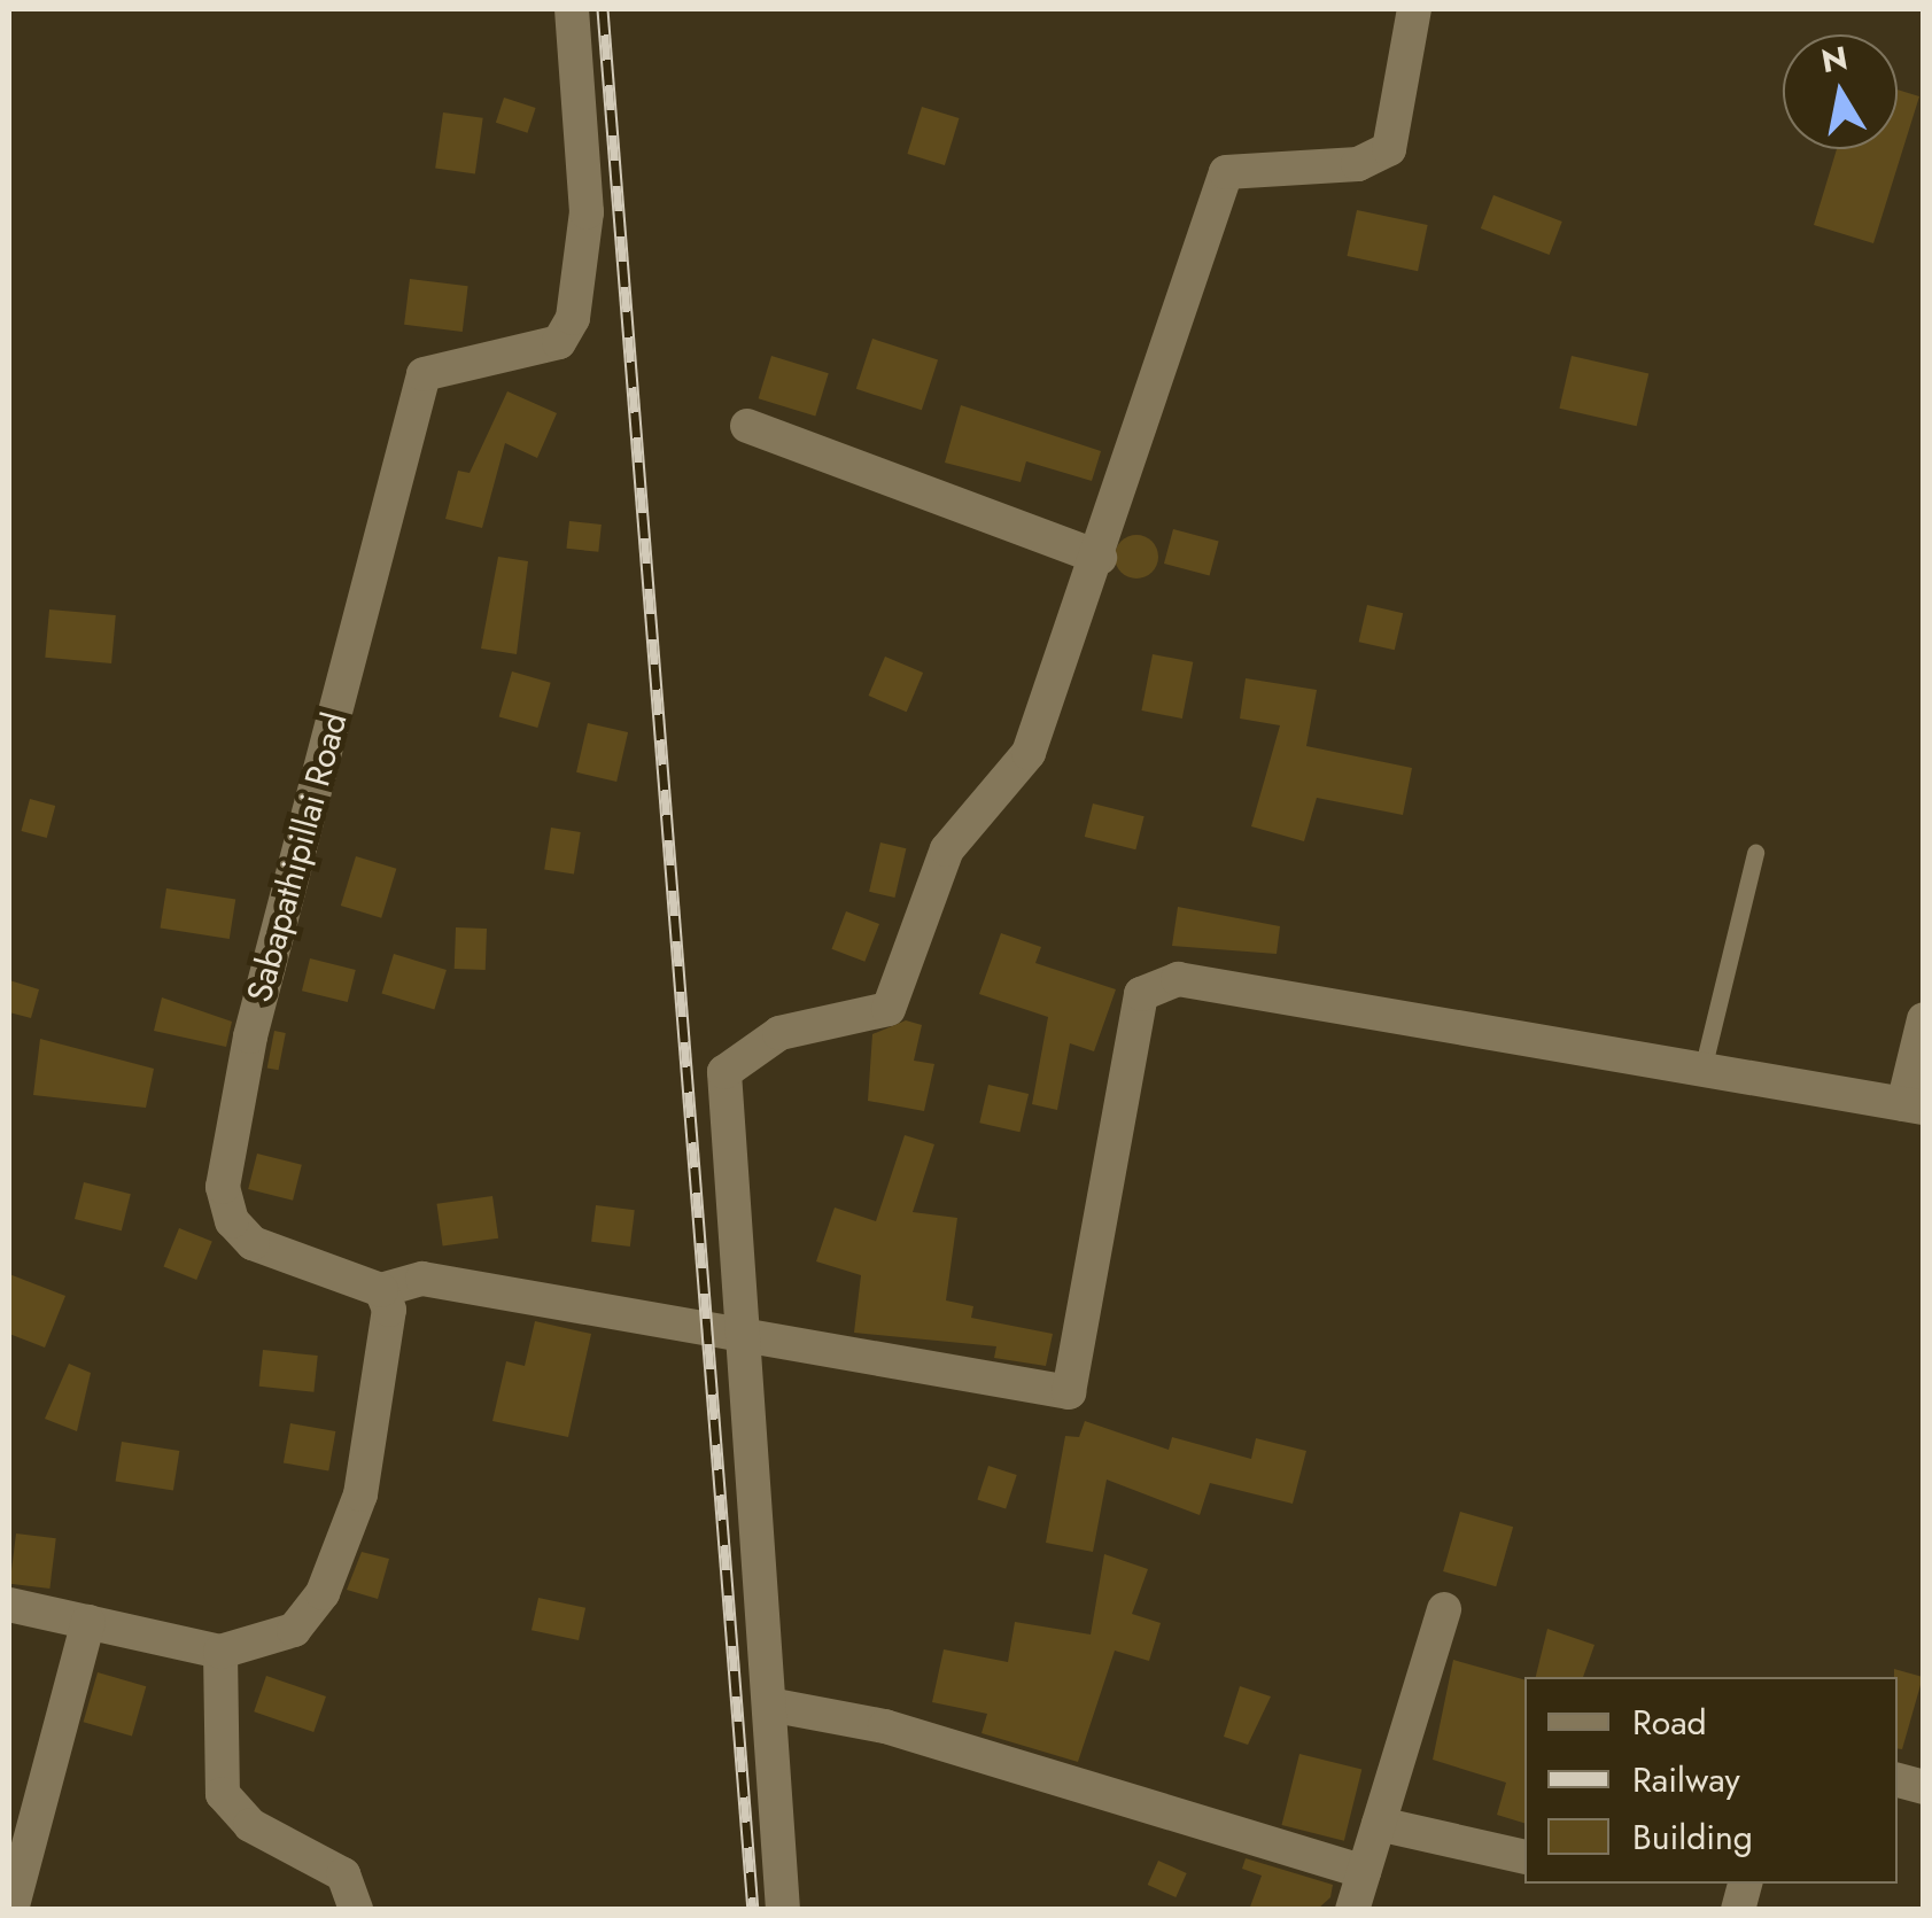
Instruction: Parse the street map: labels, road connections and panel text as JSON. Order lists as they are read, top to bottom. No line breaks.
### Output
{"streets":{"street":["Sabapathipillai Road"]},"legend":["Road","Railway","Building"],"north":"top"}
